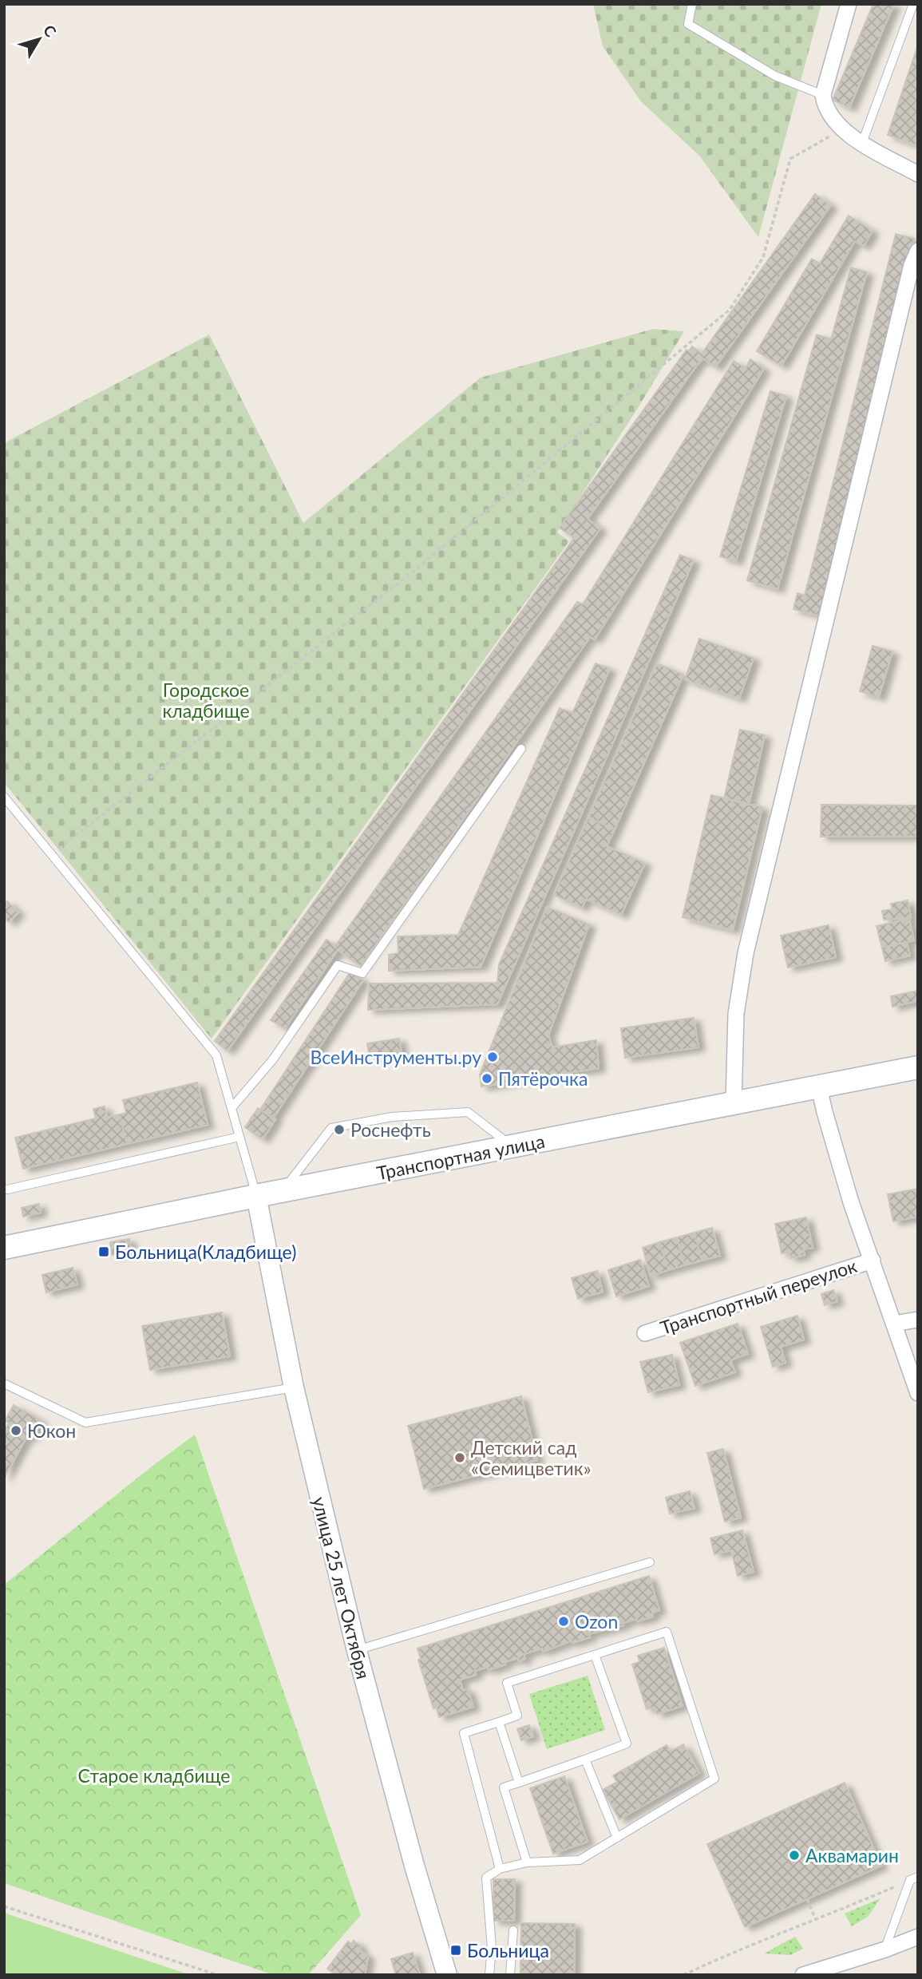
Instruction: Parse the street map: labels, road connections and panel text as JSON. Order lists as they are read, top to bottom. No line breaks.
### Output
{"streets":{"main road":["Транспортная улица"],"street":["Транспортный переулок","улица 25 лет Октября"]},"crossings":[["Транспортная улица","улица 25 лет Октября"]],"parks":["Городское кладбище","Старое кладбище"],"places":{"other":["ВсеИнструменты.ру","Пятёрочка","Роснефть","Юкон","Детский сад «Семицветик»","Ozon","Аквамарин"],"transit":["Больница(Кладбище)","Больница"]},"north":"top right"}
